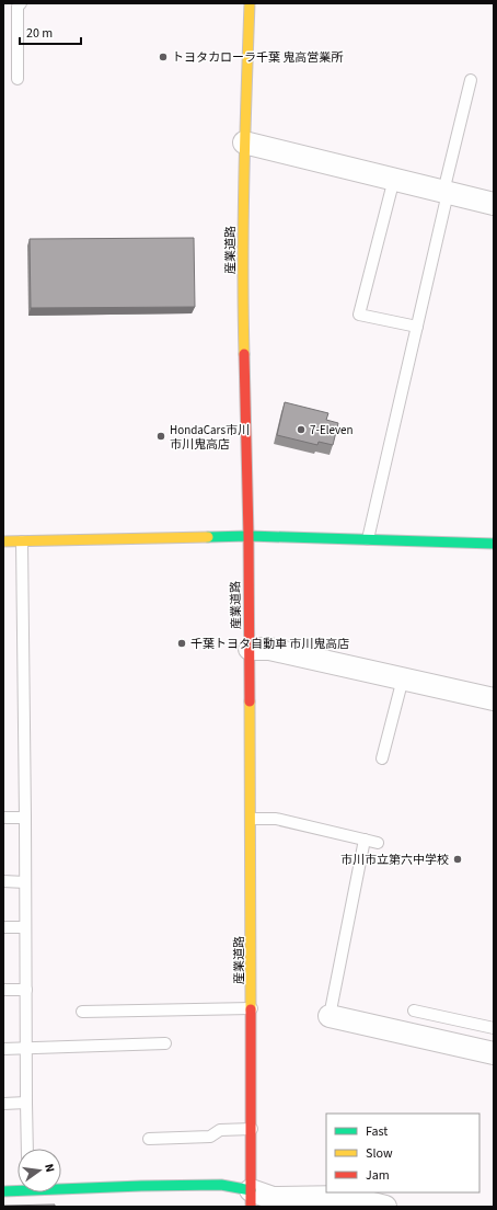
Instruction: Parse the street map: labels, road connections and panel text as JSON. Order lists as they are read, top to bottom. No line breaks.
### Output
{"streets":{"main road":["産業道路"]},"places":["トヨタカローラ千葉 鬼高営業所","7-Eleven","HondaCars市川 市川鬼高店","千葉トヨタ自動車 市川鬼高店","市川市立第六中学校"],"legend":["Fast","Slow","Jam"],"scale_bar":"20 m","north":"right"}
